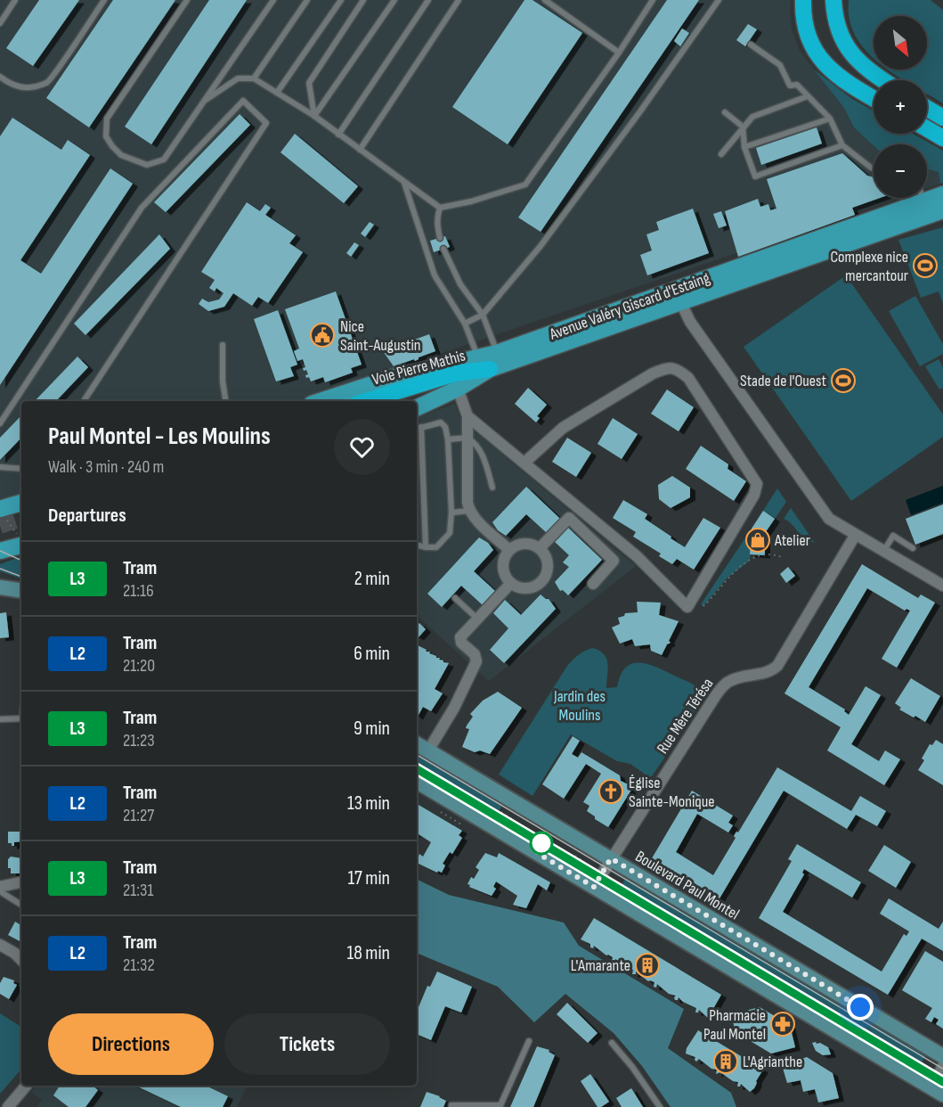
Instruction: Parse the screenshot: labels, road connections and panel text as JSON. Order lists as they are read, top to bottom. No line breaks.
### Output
{"streets":{"highway":["Voie Pierre Mathis"],"main road":["Avenue Valéry Giscard d'Estaing","Boulevard Paul Montel"],"street":["Rue Mère Térésa"]},"crossings":[["Avenue Valéry Giscard d'Estaing","Voie Pierre Mathis"],["Rue Mère Térésa","Boulevard Paul Montel"]],"parks":["Jardin des Moulins"],"places":{"sports":["Complexe nice mercantour","Stade de l'Ouest"],"public building":["Nice Saint-Augustin"],"shop":["Atelier"],"church":["Église Sainte-Monique"],"building":["L'Amarante","L'Agrianthe"],"pharmacy":["Pharmacie Paul Montel"]},"lines":["tram line L3"],"north":"bottom right","page":{"map_buttons":["+","−"],"heading":[["Paul Montel - Les Moulins","Walk · 3 min · 240 m"],"Departures"],"list":[{"mark":"L3","name":"Tram","note":"21:16","value":"2 min"},{"mark":"L2","name":"Tram","note":"21:20","value":"6 min"},{"mark":"L3","name":"Tram","note":"21:23","value":"9 min"},{"mark":"L2","name":"Tram","note":"21:27","value":"13 min"},{"mark":"L3","name":"Tram","note":"21:31","value":"17 min"},{"mark":"L2","name":"Tram","note":"21:32","value":"18 min"}],"buttons":["Directions","Tickets"]}}
